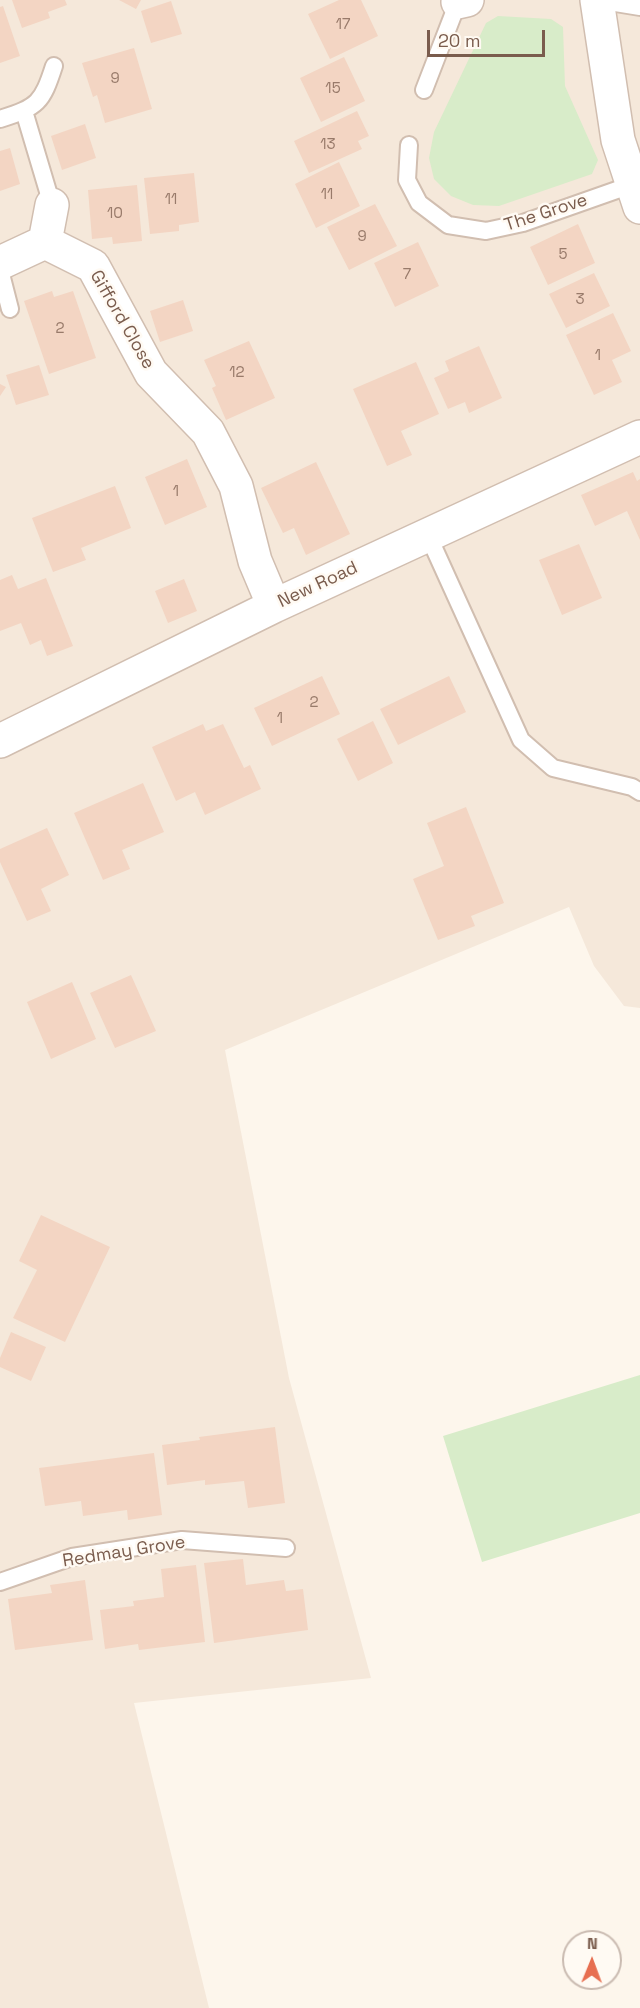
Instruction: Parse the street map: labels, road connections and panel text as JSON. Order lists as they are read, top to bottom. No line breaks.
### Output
{"streets":{"street":["The Grove","Gifford Close","New Road"],"lane":["Redmay Grove"]},"crossings":[["Gifford Close","New Road"]],"house_numbers":["17","9","15","13","11","11","10","9","5","7","3","2","1","12","1","2","1"],"scale_bar":"20 m","north":"top"}
